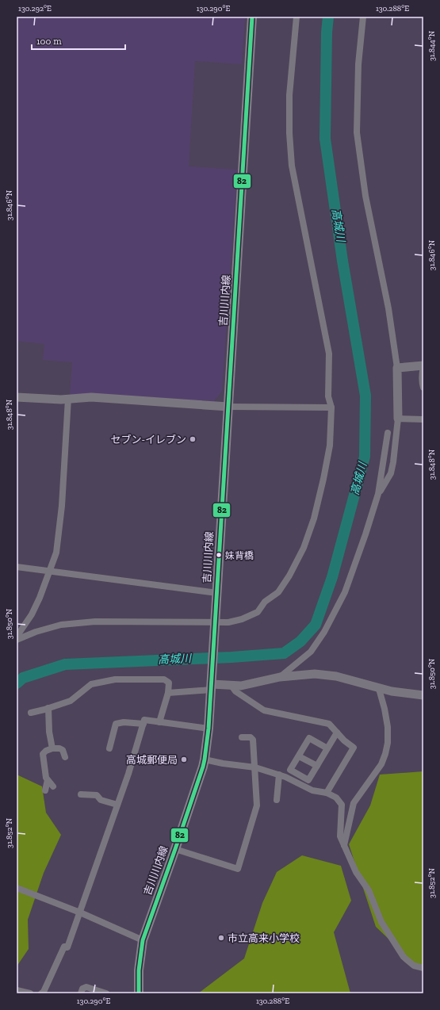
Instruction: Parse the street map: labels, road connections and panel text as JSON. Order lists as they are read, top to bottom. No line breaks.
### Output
{"streets":{"main road":["吉川川内線"]},"water":["高城川"],"places":["セブン-イレブン","妹背橋","高城郵便局","市立高来小学校"],"lines":["transit line 82"],"scale_bar":"100 m","coordinates":["130.292°E","130.290°E","130.288°E","31.844°N","31.846°N","31.848°N","31.850°N","31.852°N"]}
